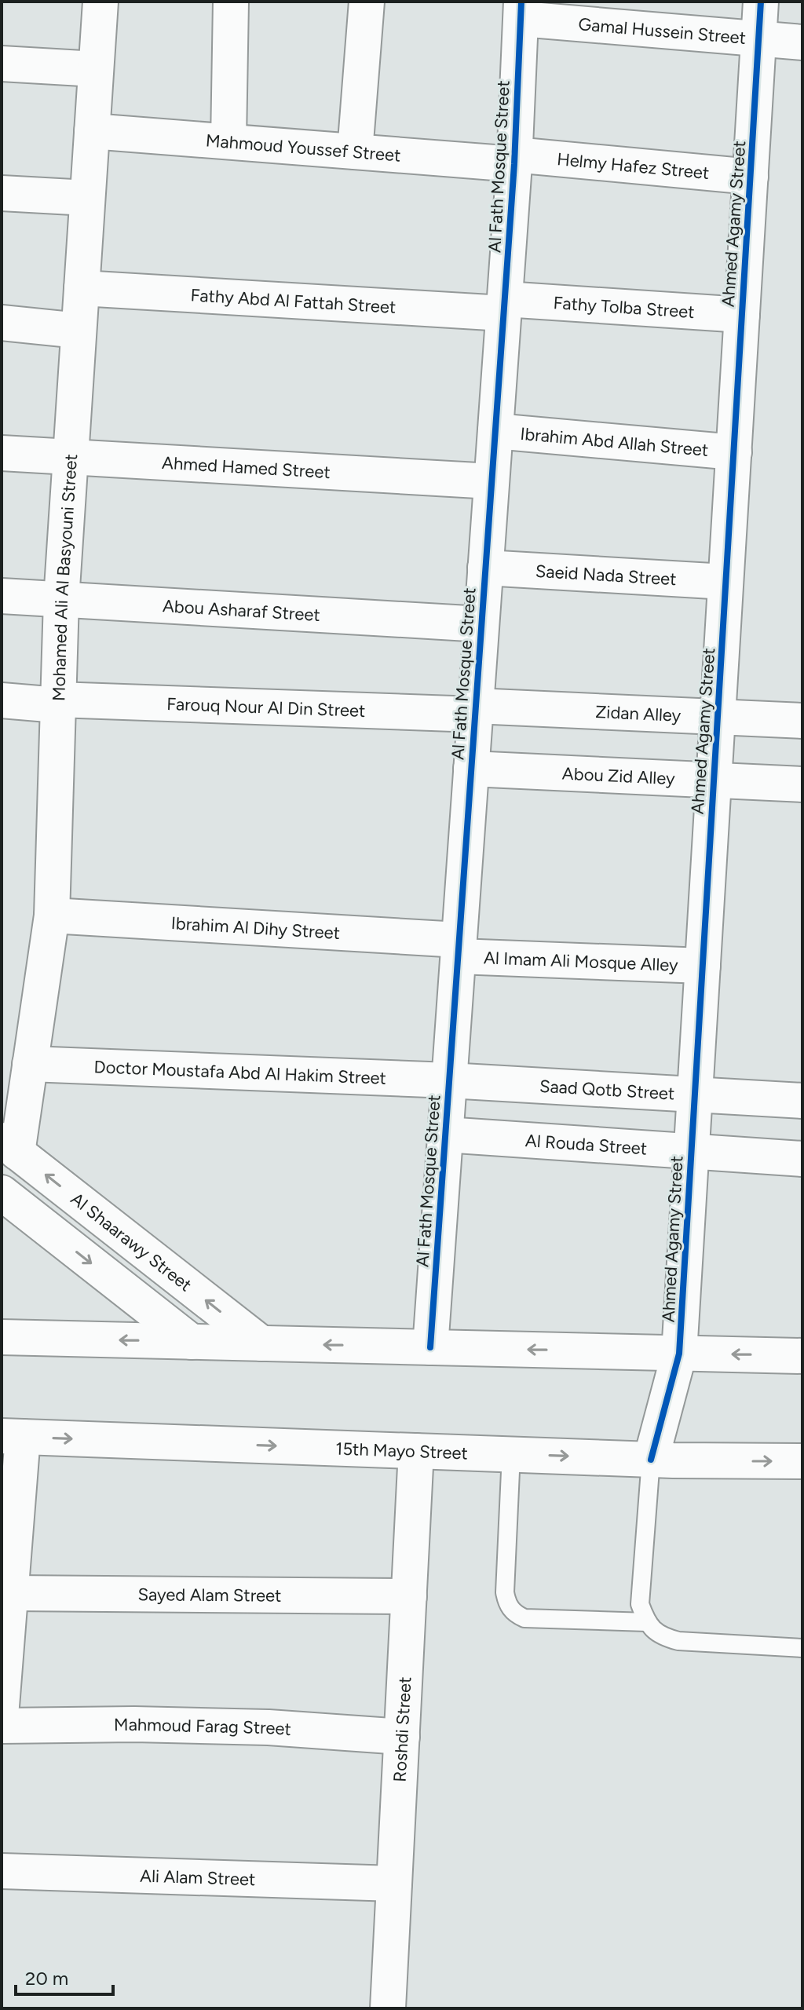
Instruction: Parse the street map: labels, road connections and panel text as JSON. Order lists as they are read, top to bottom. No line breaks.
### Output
{"streets":{"street":["Gamal Hussein Street","Mahmoud Youssef Street","Helmy Hafez Street","Al Fath Mosque Street","Ahmed Agamy Street","Fathy Abd Al Fattah Street","Fathy Tolba Street","Ibrahim Abd Allah Street","Ahmed Hamed Street","Saeid Nada Street","Mohamed Ali Al Basyouni Street","Abou Asharaf Street","Farouq Nour Al Din Street","Zidan Alley","Abou Zid Alley","Ibrahim Al Dihy Street","Al Imam Ali Mosque Alley","Doctor Moustafa Abd Al Hakim Street","Saad Qotb Street","Al Rouda Street","Al Shaarawy Street","15th Mayo Street","Sayed Alam Street","Mahmoud Farag Street","Roshdi Street","Ali Alam Street"]},"crossings":[["Gamal Hussein Street","Al Fath Mosque Street"],["Gamal Hussein Street","Ahmed Agamy Street"],["Mahmoud Youssef Street","Helmy Hafez Street"],["Mahmoud Youssef Street","Al Fath Mosque Street"],["Mahmoud Youssef Street","Mohamed Ali Al Basyouni Street"],["Helmy Hafez Street","Al Fath Mosque Street"],["Helmy Hafez Street","Ahmed Agamy Street"],["Al Fath Mosque Street","Fathy Abd Al Fattah Street"],["Al Fath Mosque Street","Fathy Tolba Street"],["Al Fath Mosque Street","Ibrahim Abd Allah Street"],["Al Fath Mosque Street","Ahmed Hamed Street"],["Al Fath Mosque Street","Saeid Nada Street"],["Al Fath Mosque Street","Abou Asharaf Street"],["Al Fath Mosque Street","Farouq Nour Al Din Street"],["Al Fath Mosque Street","Zidan Alley"],["Al Fath Mosque Street","Abou Zid Alley"],["Al Fath Mosque Street","Ibrahim Al Dihy Street"],["Al Fath Mosque Street","Al Imam Ali Mosque Alley"],["Al Fath Mosque Street","Doctor Moustafa Abd Al Hakim Street"],["Al Fath Mosque Street","Saad Qotb Street"],["Al Fath Mosque Street","Al Rouda Street"],["Ahmed Agamy Street","Fathy Tolba Street"],["Ahmed Agamy Street","Ibrahim Abd Allah Street"],["Ahmed Agamy Street","Saeid Nada Street"],["Ahmed Agamy Street","Zidan Alley"],["Ahmed Agamy Street","Abou Zid Alley"],["Ahmed Agamy Street","Al Imam Ali Mosque Alley"],["Ahmed Agamy Street","Saad Qotb Street"],["Ahmed Agamy Street","Al Rouda Street"],["Ahmed Agamy Street","15th Mayo Street"],["Fathy Abd Al Fattah Street","Fathy Tolba Street"],["Fathy Abd Al Fattah Street","Mohamed Ali Al Basyouni Street"],["Ahmed Hamed Street","Mohamed Ali Al Basyouni Street"],["Mohamed Ali Al Basyouni Street","Abou Asharaf Street"],["Mohamed Ali Al Basyouni Street","Farouq Nour Al Din Street"],["Mohamed Ali Al Basyouni Street","Ibrahim Al Dihy Street"],["Mohamed Ali Al Basyouni Street","Doctor Moustafa Abd Al Hakim Street"],["Mohamed Ali Al Basyouni Street","Al Shaarawy Street"],["Farouq Nour Al Din Street","Zidan Alley"],["Ibrahim Al Dihy Street","Al Imam Ali Mosque Alley"],["Doctor Moustafa Abd Al Hakim Street","Saad Qotb Street"],["15th Mayo Street","Roshdi Street"],["Sayed Alam Street","Roshdi Street"],["Mahmoud Farag Street","Roshdi Street"],["Roshdi Street","Ali Alam Street"]],"scale_bar":"20 m"}
